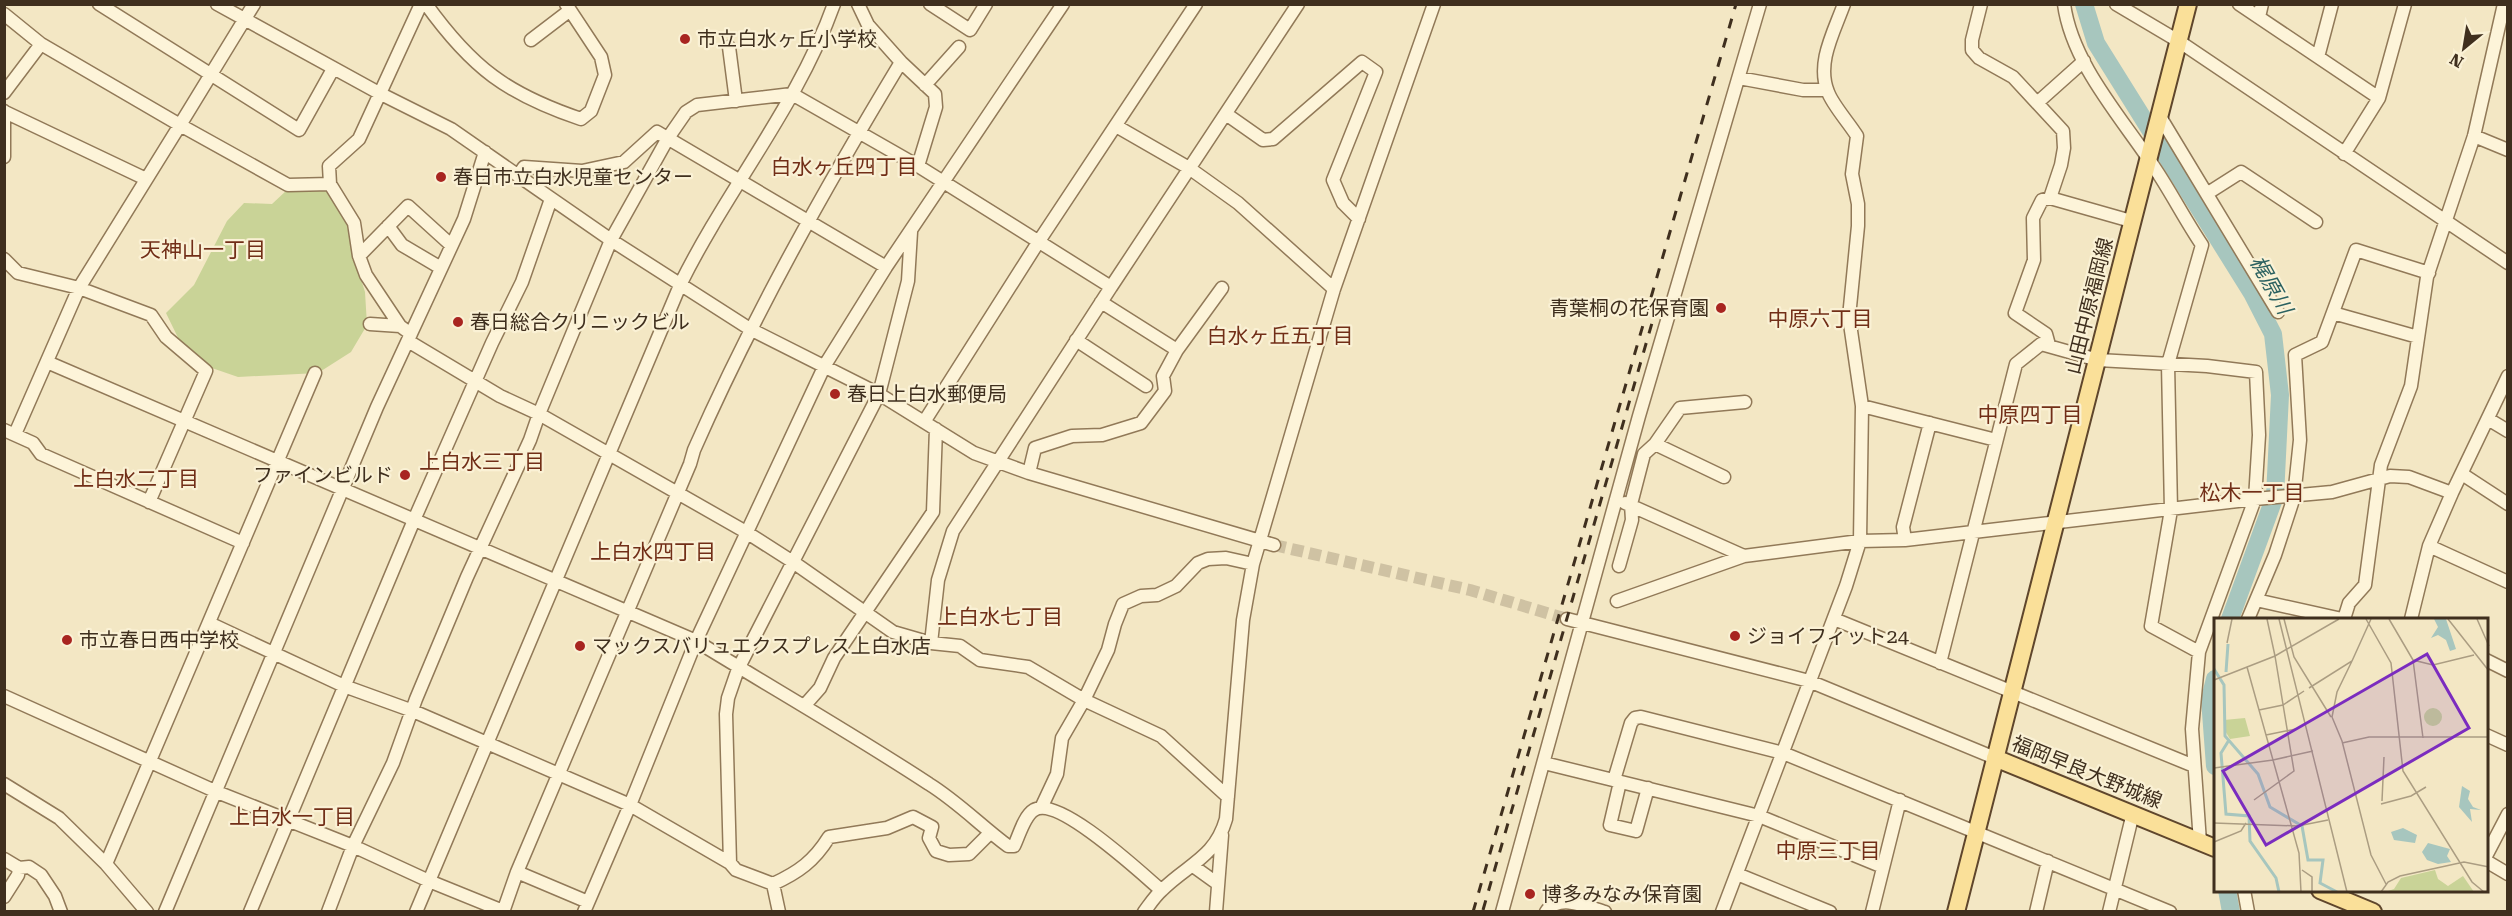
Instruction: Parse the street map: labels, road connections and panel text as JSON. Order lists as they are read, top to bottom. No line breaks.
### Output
{"streets":{"main road":["山田中原福岡線","福岡早良大野城線"]},"crossings":[["山田中原福岡線","福岡早良大野城線"]],"districts":["白水ヶ丘四丁目","天神山一丁目","中原六丁目","白水ヶ丘五丁目","中原四丁目","上白水三丁目","上白水二丁目","松木一丁目","上白水四丁目","上白水七丁目","上白水一丁目","中原三丁目"],"water":["梶原川"],"places":["市立白水ヶ丘小学校","春日市立白水児童センター","青葉桐の花保育園","春日総合クリニックビル","春日上白水郵便局","ファインビルド","ジョイフィット24","市立春日西中学校","マックスバリュエクスプレス上白水店","博多みなみ保育園"],"north":"bottom left"}
